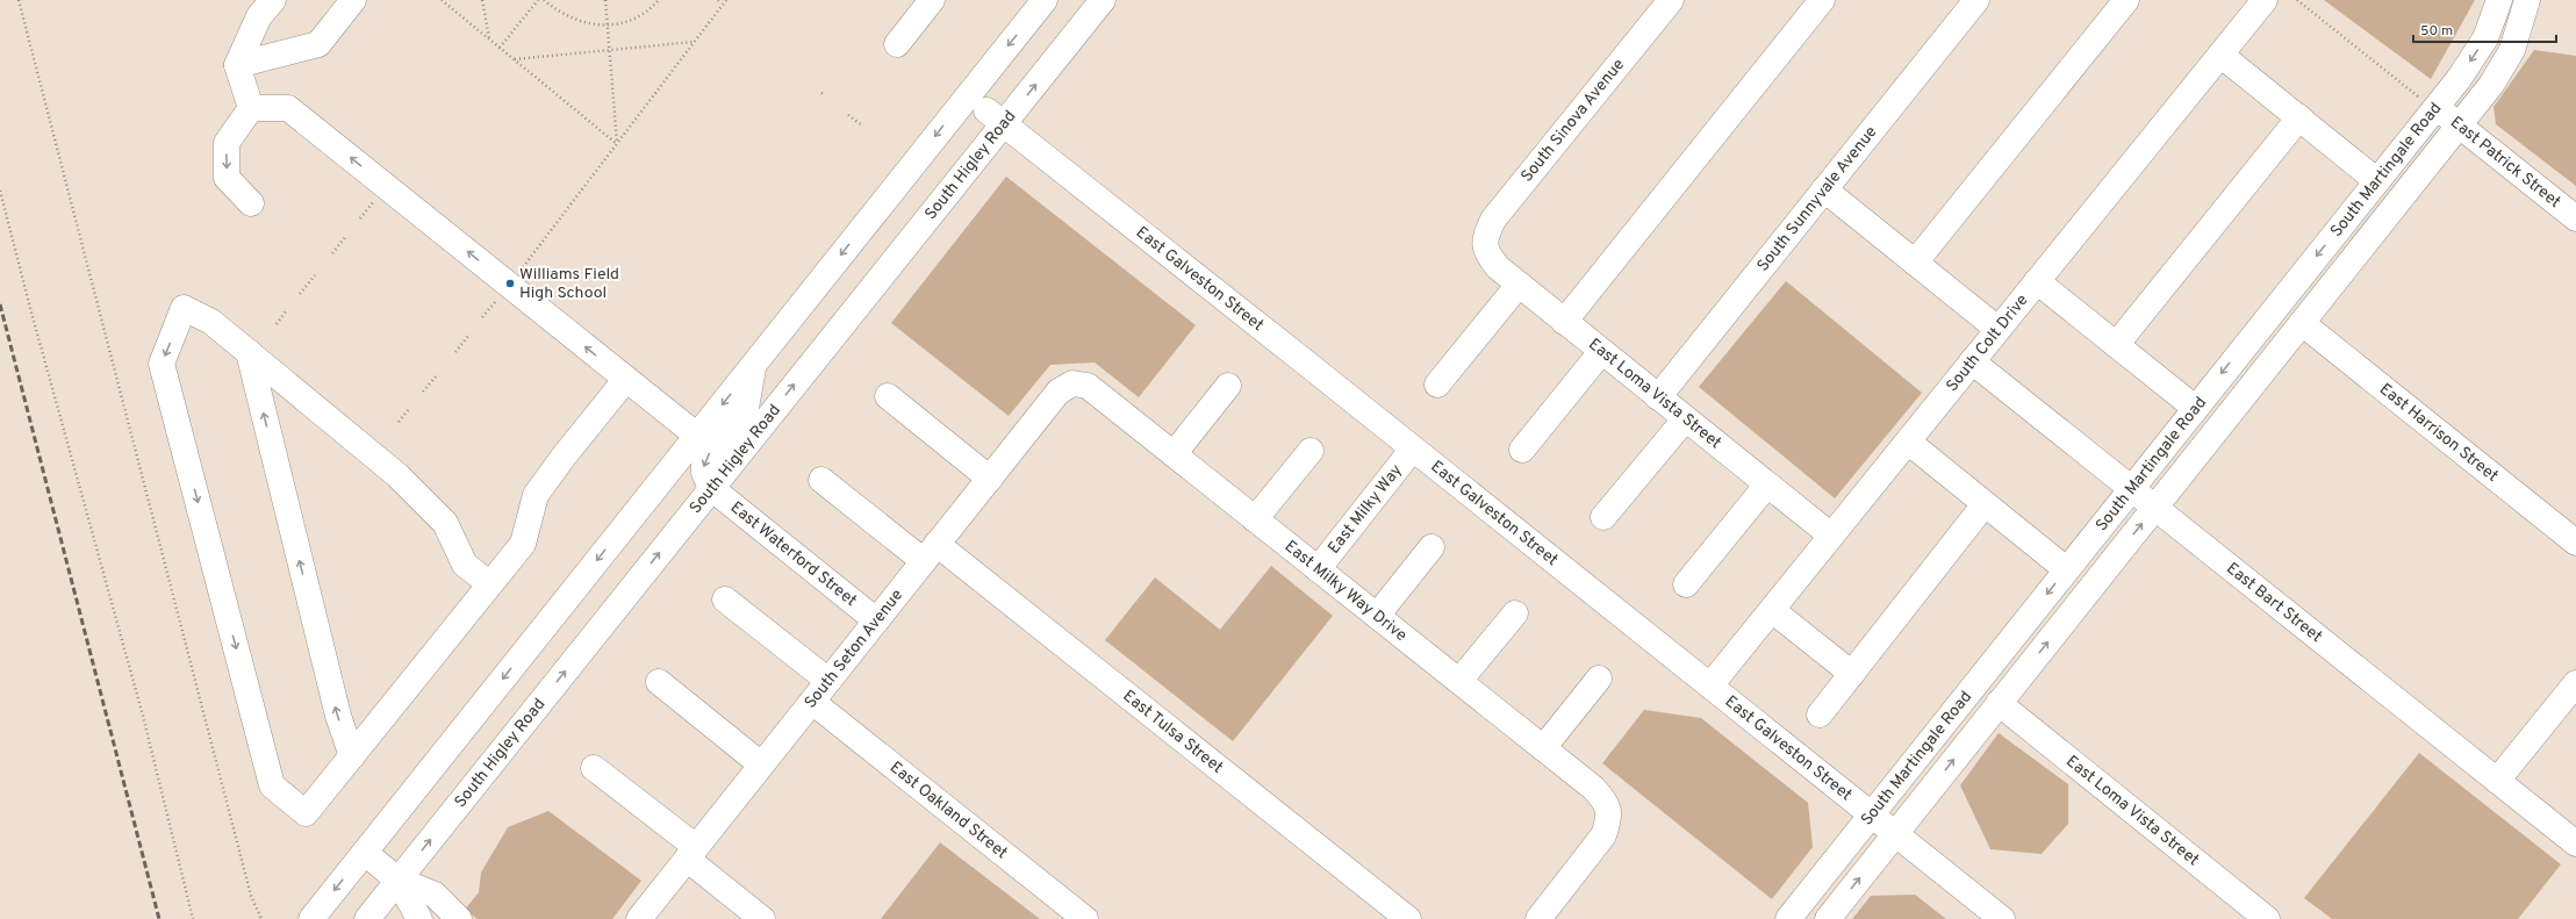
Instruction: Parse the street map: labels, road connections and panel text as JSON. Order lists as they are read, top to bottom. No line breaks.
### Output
{"streets":{"street":["South Sinova Avenue","East Patrick Street","South Higley Road","South Martingale Road","South Sunnyvale Avenue","East Galveston Street","South Colt Drive","East Loma Vista Street","East Harrison Street","East Milky Way","East Waterford Street","East Milky Way Drive","East Bart Street","South Seton Avenue","East Tulsa Street","East Oakland Street"]},"crossings":[["South Sinova Avenue","East Loma Vista Street"],["East Patrick Street","South Martingale Road"],["South Higley Road","East Galveston Street"],["South Higley Road","East Waterford Street"],["South Martingale Road","East Galveston Street"],["South Martingale Road","East Loma Vista Street"],["South Martingale Road","East Harrison Street"],["South Martingale Road","East Bart Street"],["South Sunnyvale Avenue","East Loma Vista Street"],["East Galveston Street","South Colt Drive"],["East Galveston Street","East Milky Way"],["South Colt Drive","East Loma Vista Street"],["South Colt Drive","East Bart Street"],["East Milky Way","East Milky Way Drive"],["East Waterford Street","South Seton Avenue"],["East Milky Way Drive","South Seton Avenue"],["South Seton Avenue","East Tulsa Street"],["South Seton Avenue","East Oakland Street"]],"places":["Williams Field High School"],"scale_bar":"50 m"}
